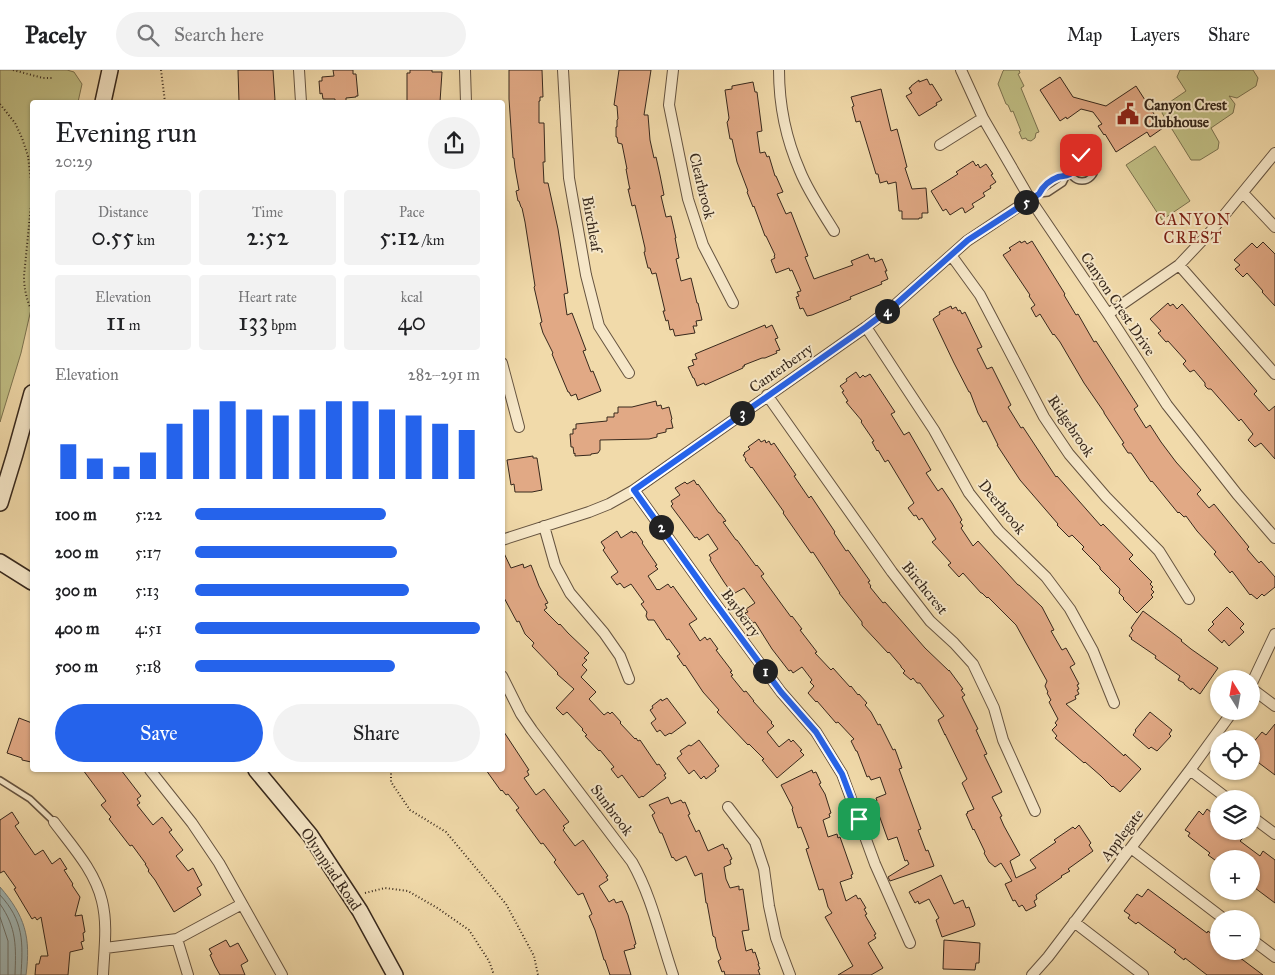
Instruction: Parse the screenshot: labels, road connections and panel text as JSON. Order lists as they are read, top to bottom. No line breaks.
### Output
{"streets":{"main road":["Olympiad Road"],"street":["Clearbrook","Birchleaf","Canyon Crest Drive","Canterberry","Ridgebrook","Deerbrook","Birchcrest","Bayberry","Sunbrook","Applegate"]},"crossings":[["Canyon Crest Drive","Canterberry"],["Canterberry","Ridgebrook"],["Canterberry","Deerbrook"],["Canterberry","Birchcrest"],["Canterberry","Bayberry"]],"districts":["CANYON CREST"],"places":{"public building":["Canyon Crest Clubhouse"]},"north":"top","page":{"header":"Pacely","search":"Search here","nav":["Map","Layers","Share"],"heading":["Evening run","20:29"],"stats":[["Distance","0.55 km"],["Time","2:52"],["Pace","5:12 /km"],["Elevation","11 m"],["Heart rate","133 bpm"],["kcal","40"]],"pins":["5","4","3","2","1"],"chart":["Elevation","282–291 m"],"list":[{"name":"100 m","note":"5:22"},{"name":"200 m","note":"5:17"},{"name":"300 m","note":"5:13"},{"name":"400 m","note":"4:51"},{"name":"500 m","note":"5:18"}],"map_buttons":["+","−"],"buttons":["Save","Share"]}}
